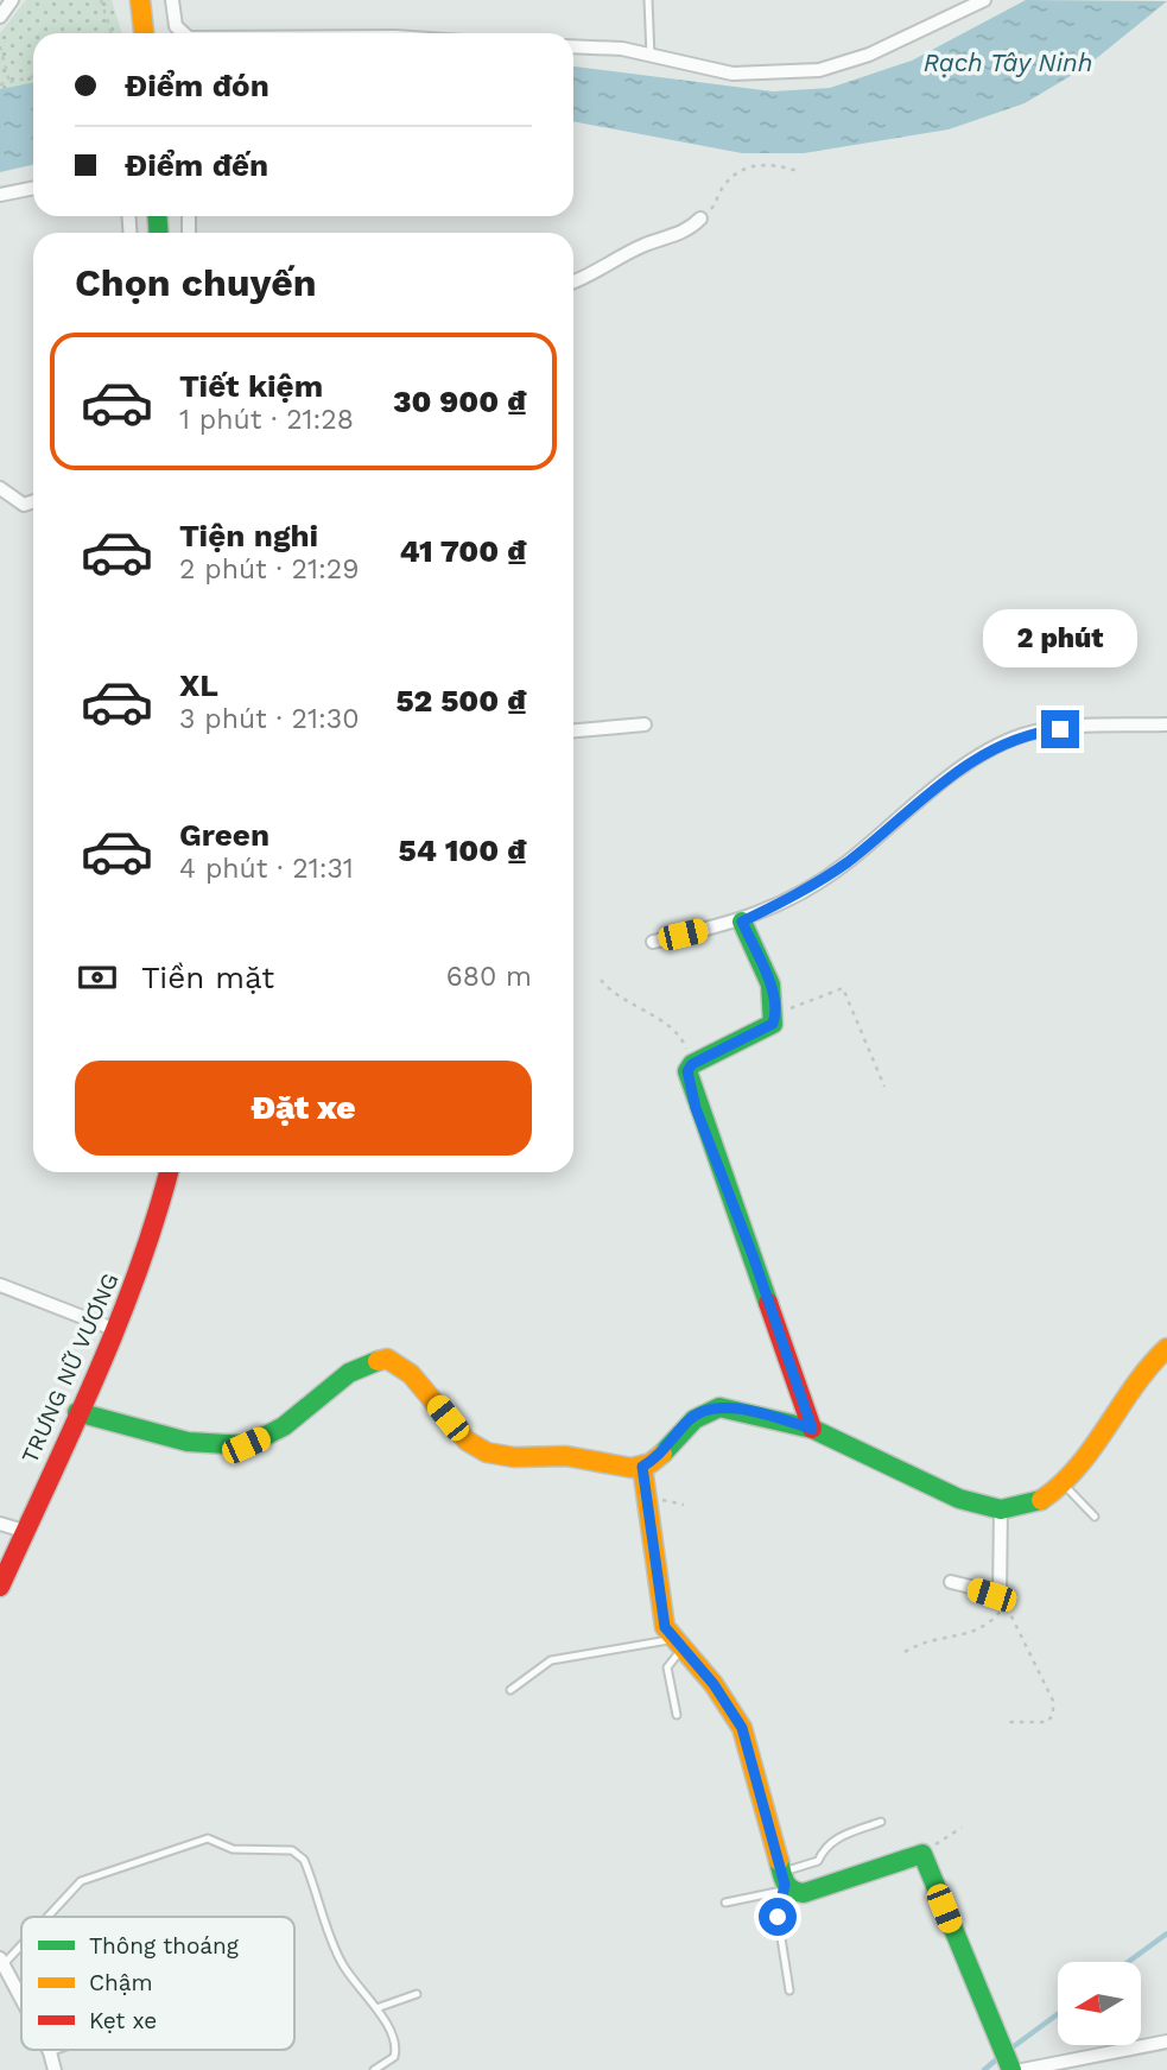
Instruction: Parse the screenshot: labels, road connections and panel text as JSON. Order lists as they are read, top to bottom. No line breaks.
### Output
{"streets":{"street":["TRƯNG NỮ VƯƠNG"]},"water":["Rạch Tây Ninh"],"legend":["Thông thoáng","Chậm","Kẹt xe"],"north":"left","page":{"banner":["Điểm đón","Điểm đến"],"heading":"Chọn chuyến","list":[{"name":"Tiết kiệm","note":"1 phút · 21:28","value":"30 900 ₫"},{"name":"Tiện nghi","note":"2 phút · 21:29","value":"41 700 ₫"},{"name":"XL","note":"3 phút · 21:30","value":"52 500 ₫"},{"name":"Green","note":"4 phút · 21:31","value":"54 100 ₫"}],"bubble":"2 phút","pay":["Tiền mặt","680 m"],"buttons":"Đặt xe"}}
